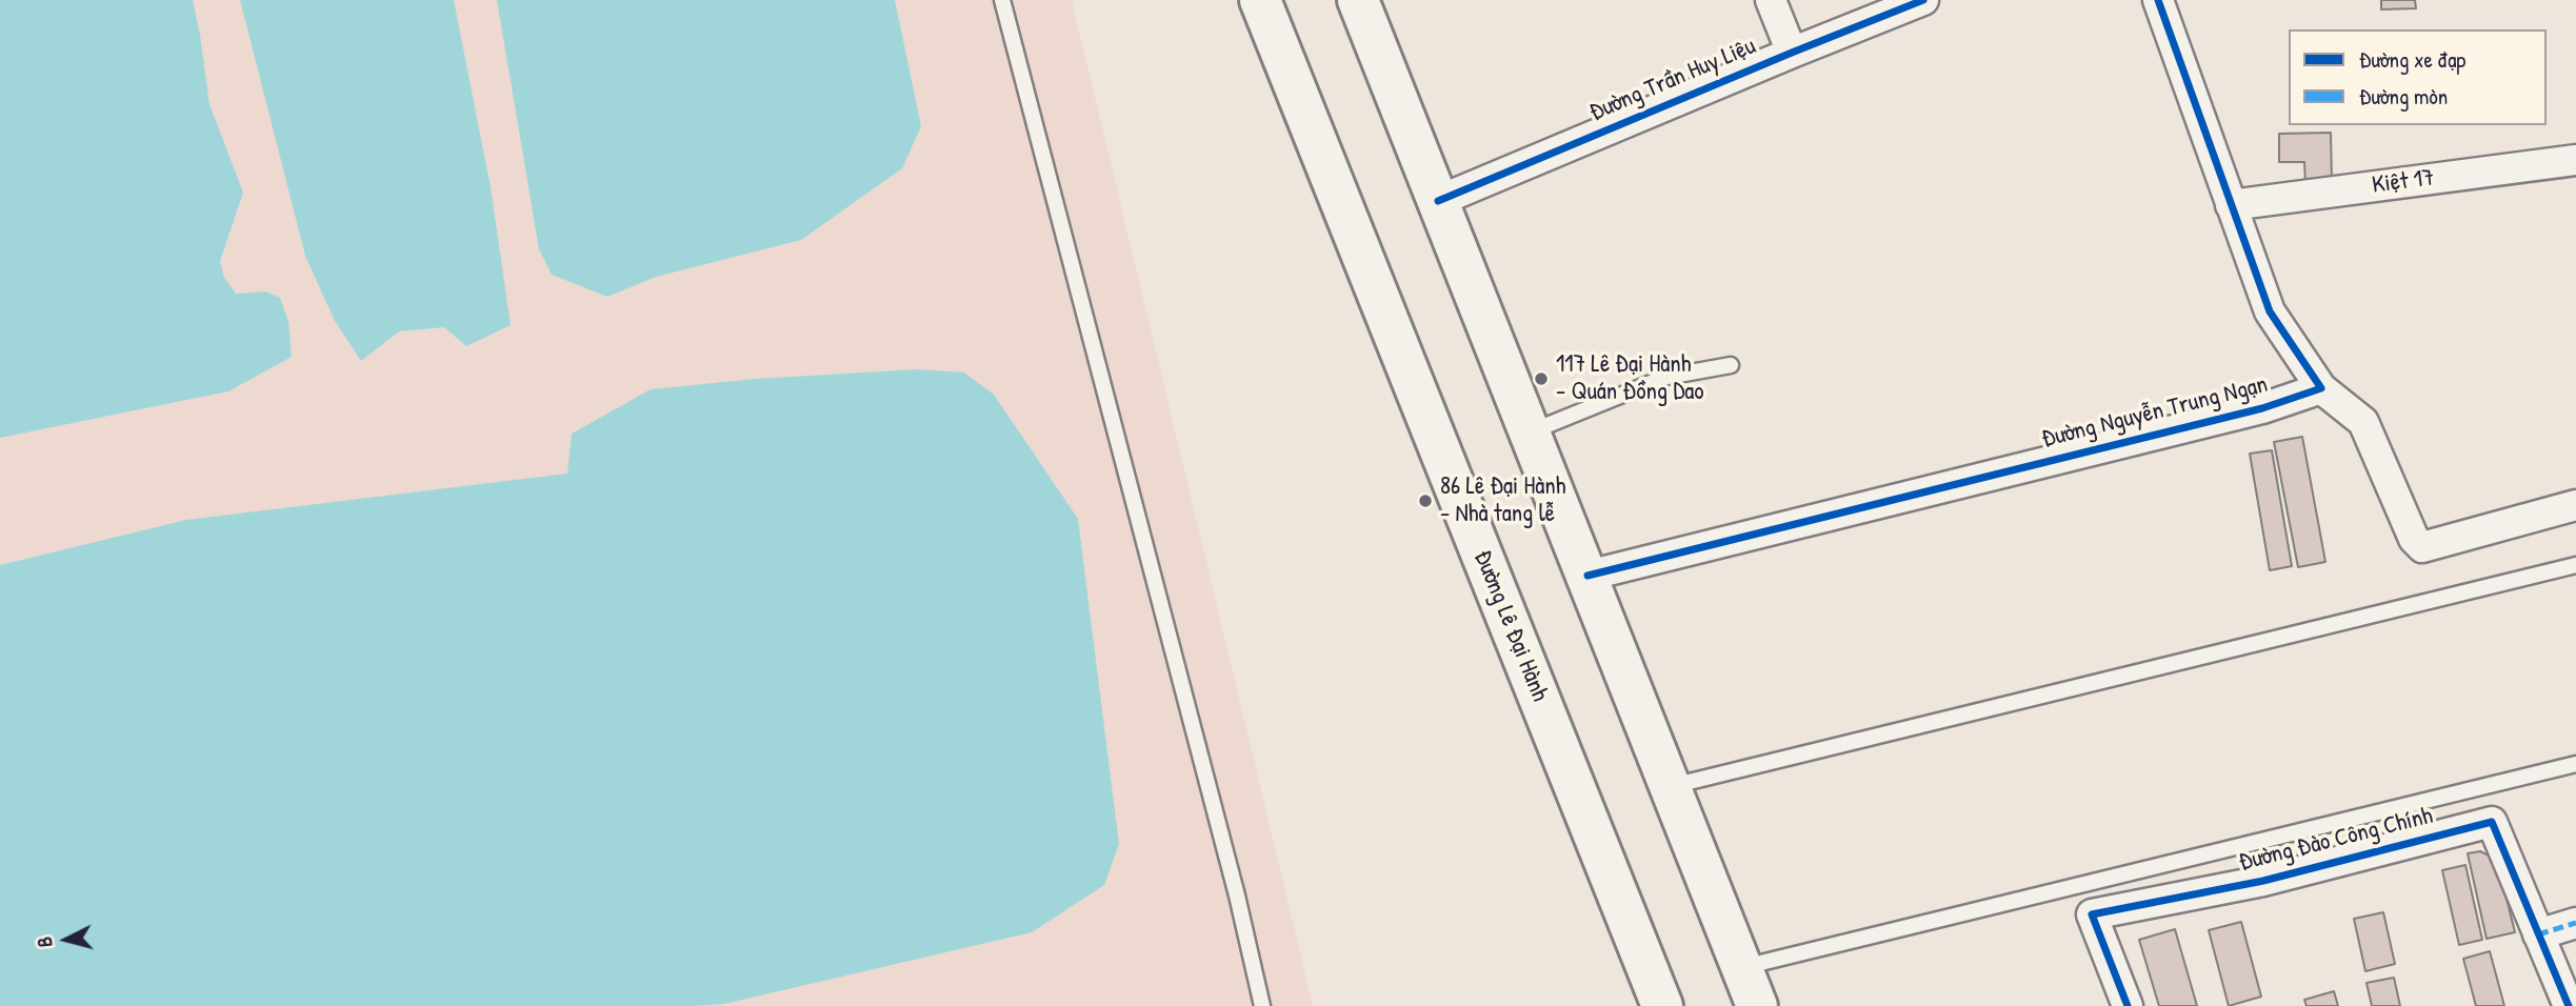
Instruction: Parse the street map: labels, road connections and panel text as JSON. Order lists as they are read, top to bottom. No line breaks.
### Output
{"streets":{"main road":["Đường Lê Đại Hành"],"street":["Đường Trần Huy Liệu","Kiệt 17","Đường Nguyễn Trung Ngạn","Đường Đào Công Chính"]},"places":["117 Lê Đại Hành - Quán Đồng Dao","86 Lê Đại Hành - Nhà tang lễ"],"legend":["Đường xe đạp","Đường mòn"],"north":"left"}
